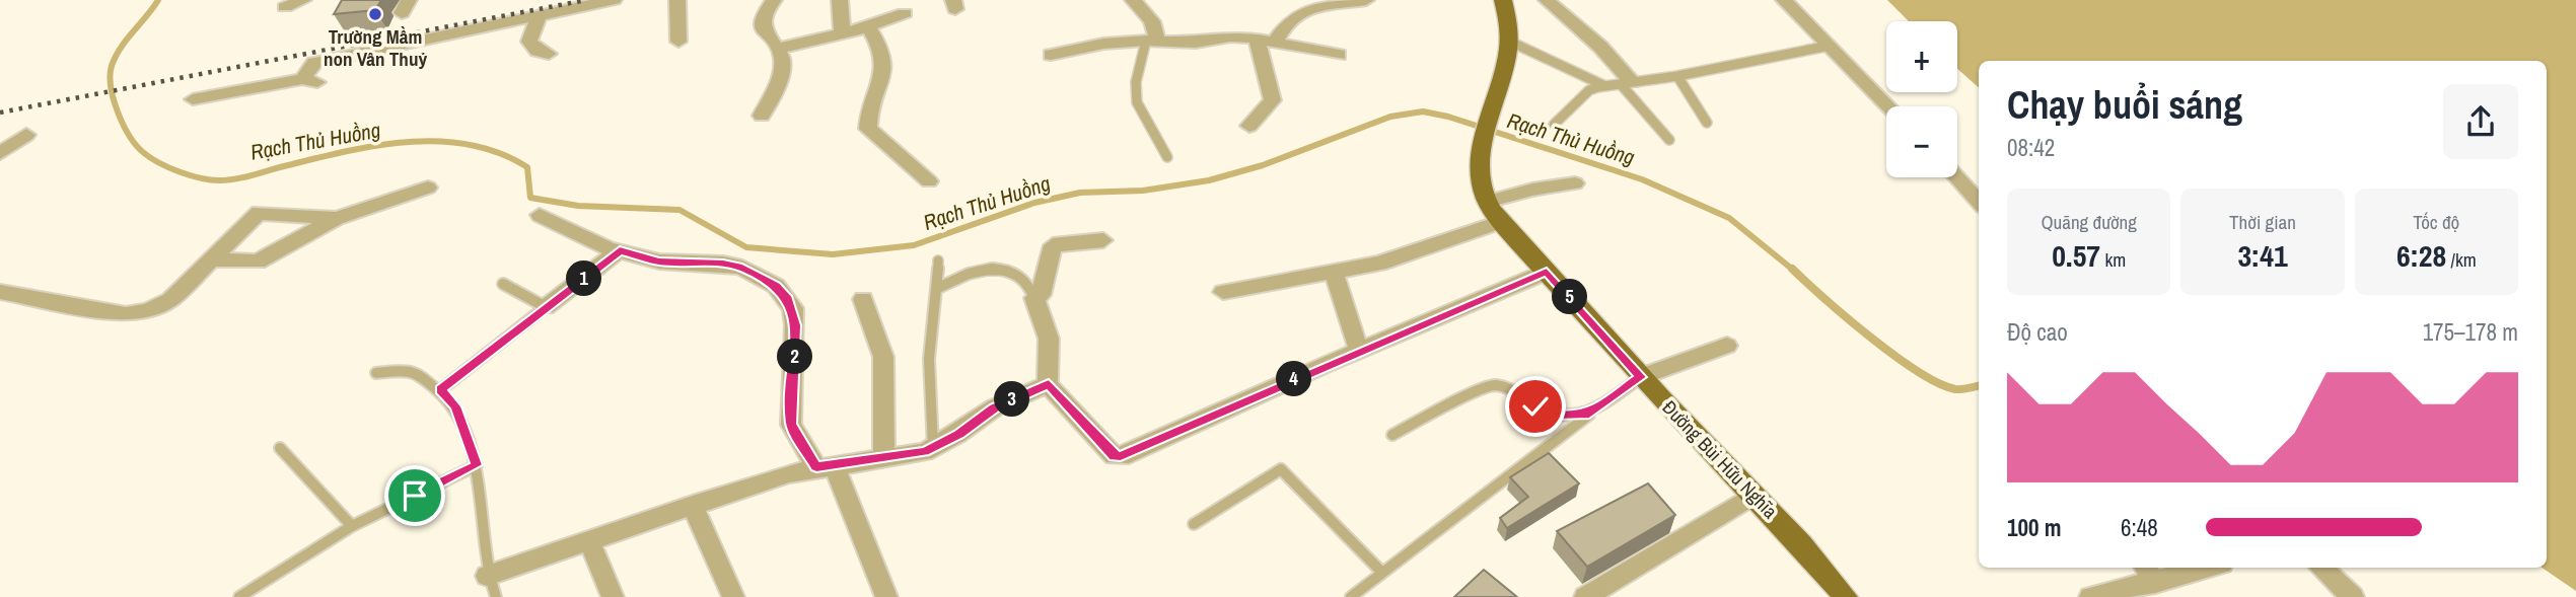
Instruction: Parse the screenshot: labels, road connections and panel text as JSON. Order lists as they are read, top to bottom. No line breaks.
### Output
{"streets":{"main road":["Đường Bùi Hữu Nghĩa"]},"water":["Rạch Thủ Huồng"],"places":["Trường Mầm non Vân Thuỷ"],"page":{"map_buttons":["+","−"],"heading":["Chạy buổi sáng","08:42"],"stats":[["Quãng đường","0.57 km"],["Thời gian","3:41"],["Tốc độ","6:28 /km"]],"pins":["1","5","2","4","3"],"chart":["Độ cao","175–178 m"],"list":[{"name":"100 m","note":"6:48"}]}}
